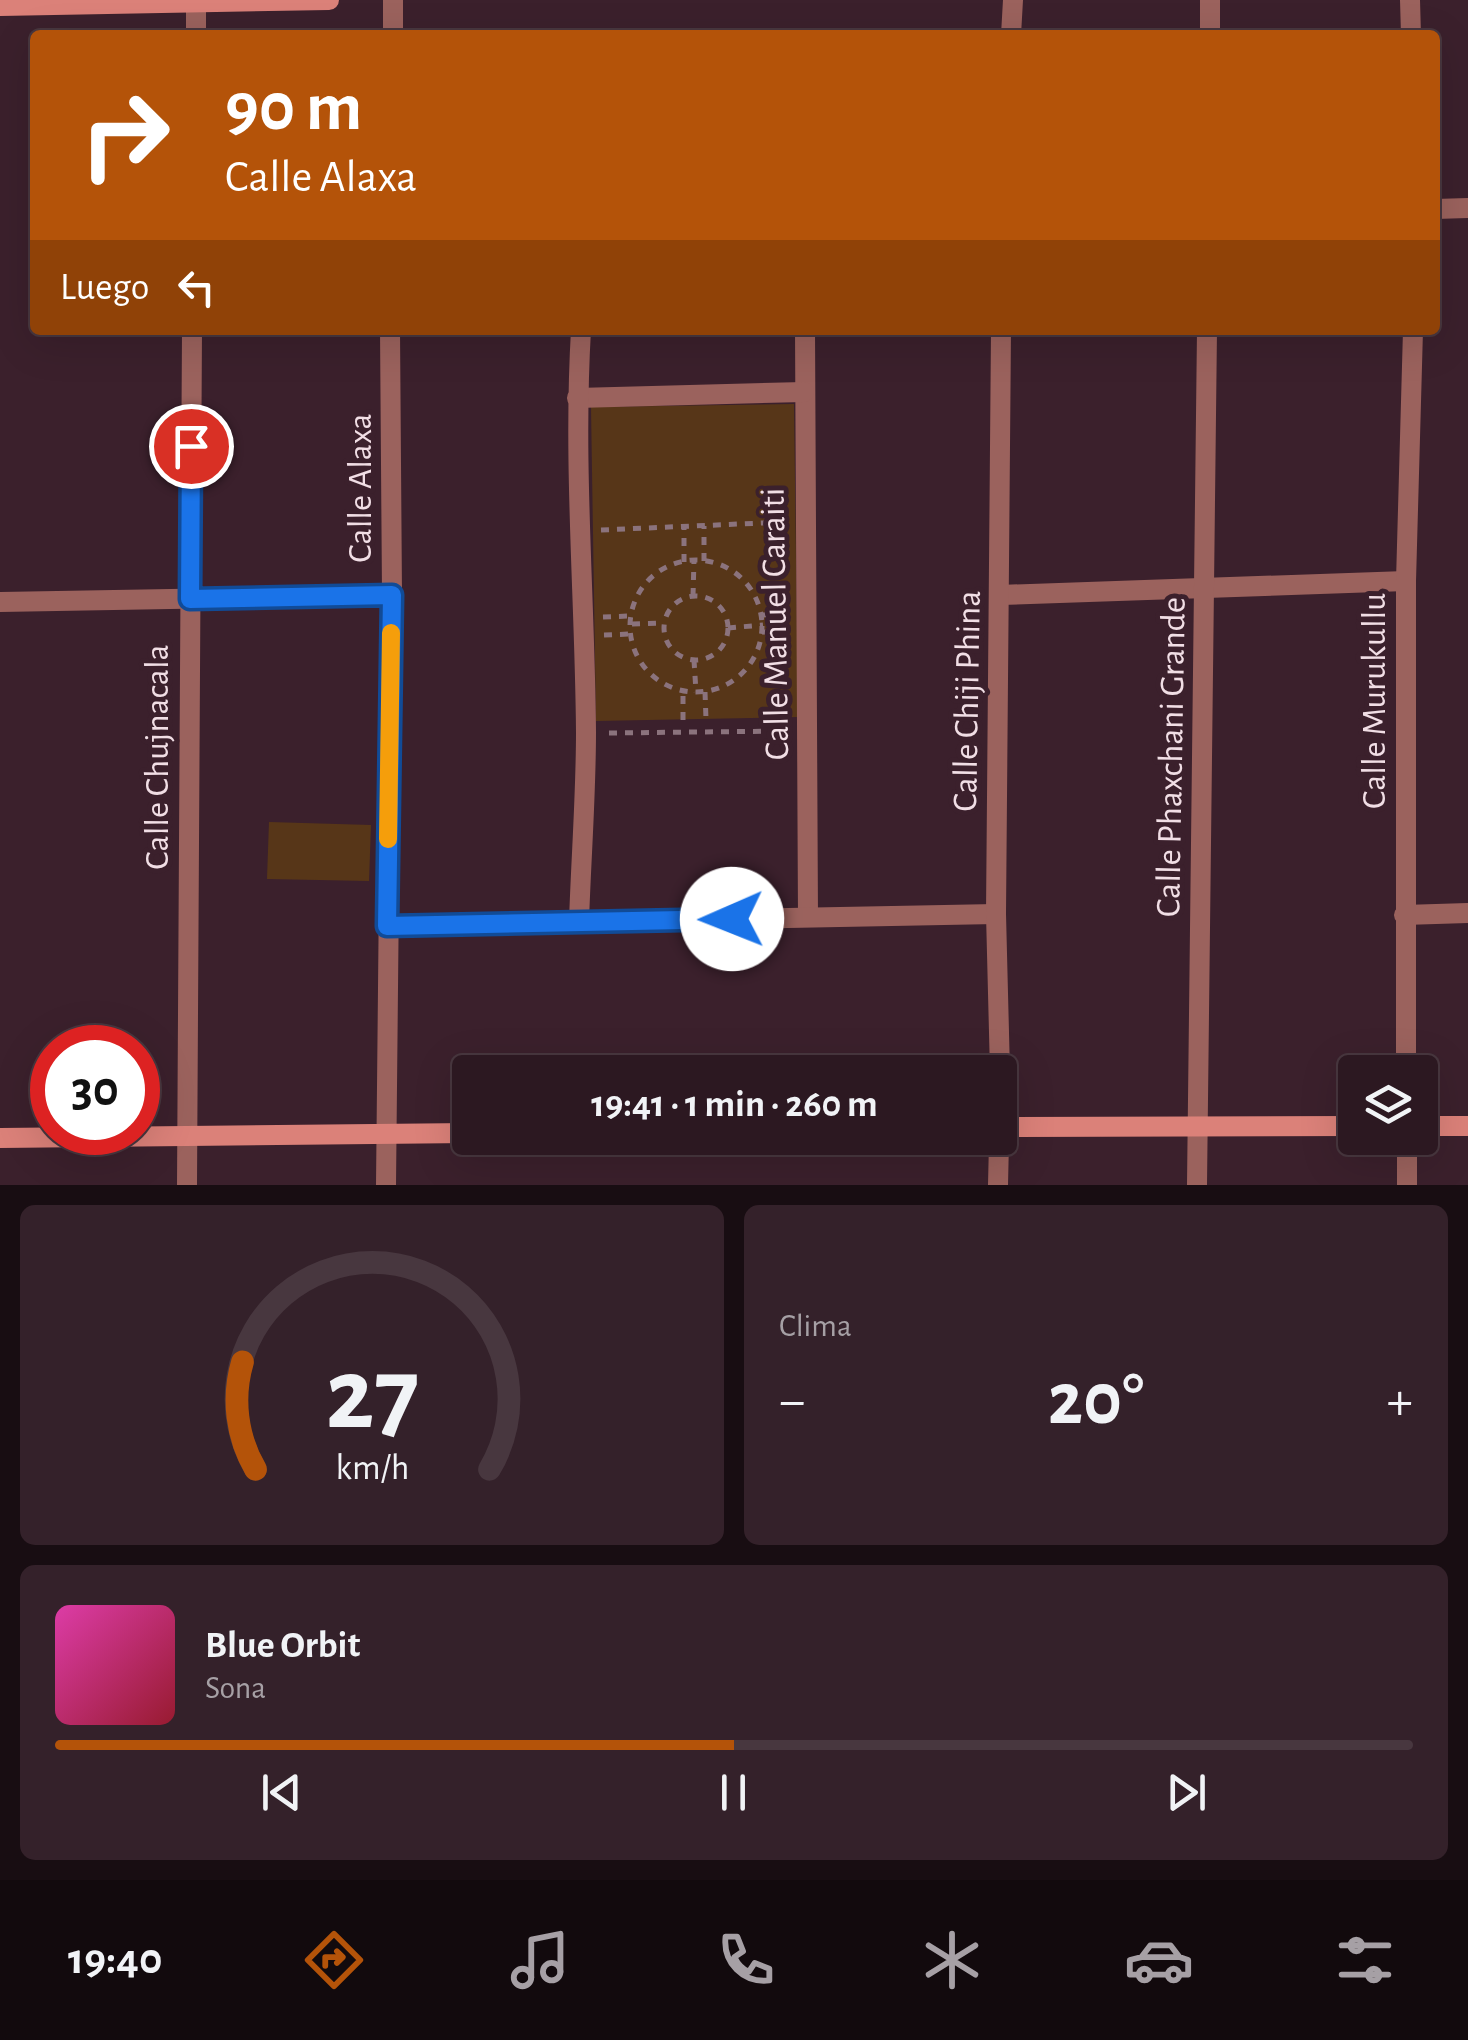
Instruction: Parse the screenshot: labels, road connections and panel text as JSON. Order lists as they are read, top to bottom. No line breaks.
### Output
{"streets":{"street":["Calle Alaxa","Calle Manuel Caraiti","Calle Chiji Phina","Calle Murukullu","Calle Chujnacala","Calle Phaxchani Grande"]},"page":{"turn":["90 m","Calle Alaxa"],"then":"Luego","limit":"30","trip":"19:41 · 1 min · 260 m","tile":"Clima","heat":["−","20°","+"],"song":["Blue Orbit","Sona"],"tabs":"19:40","gauge":["27","km/h"]}}
